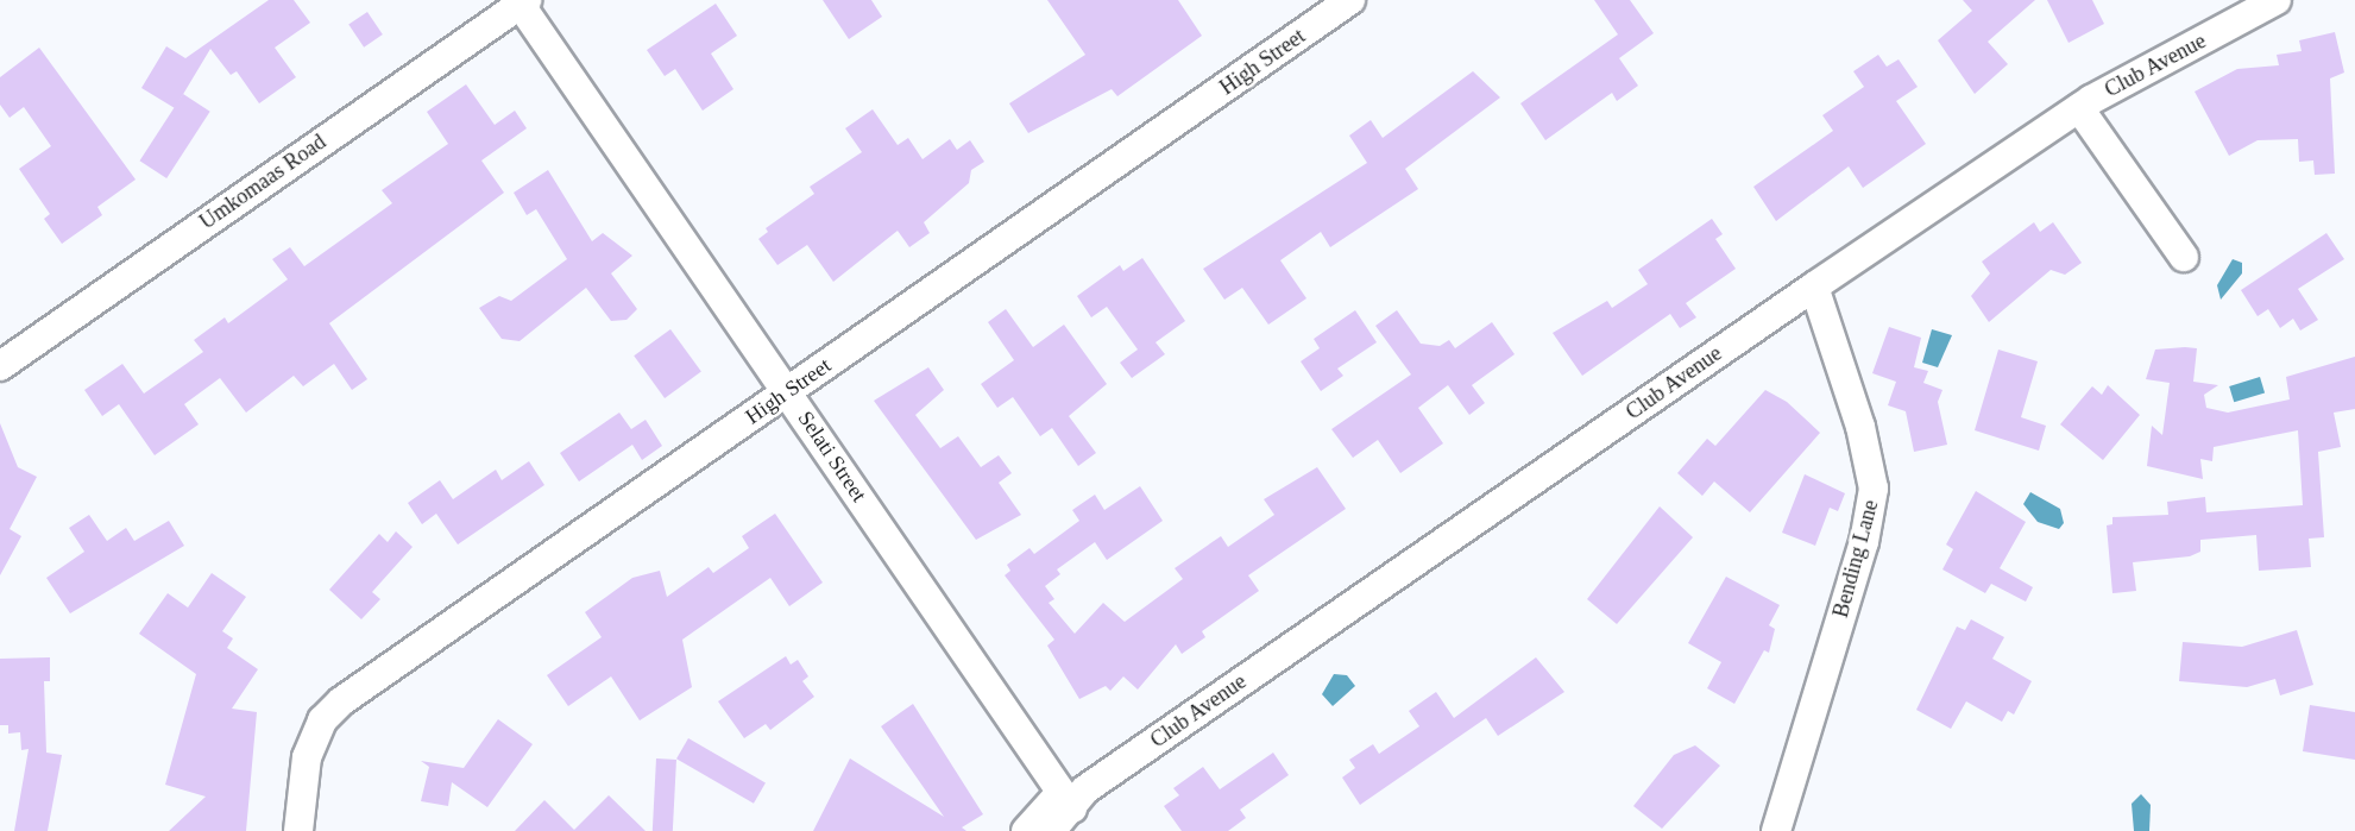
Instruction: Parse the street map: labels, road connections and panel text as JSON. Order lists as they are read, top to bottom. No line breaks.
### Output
{"streets":{"street":["High Street","Club Avenue","Umkomaas Road","Selati Street","Bending Lane"]},"crossings":[["High Street","Selati Street"],["Club Avenue","Selati Street"],["Club Avenue","Bending Lane"],["Umkomaas Road","Selati Street"]]}
